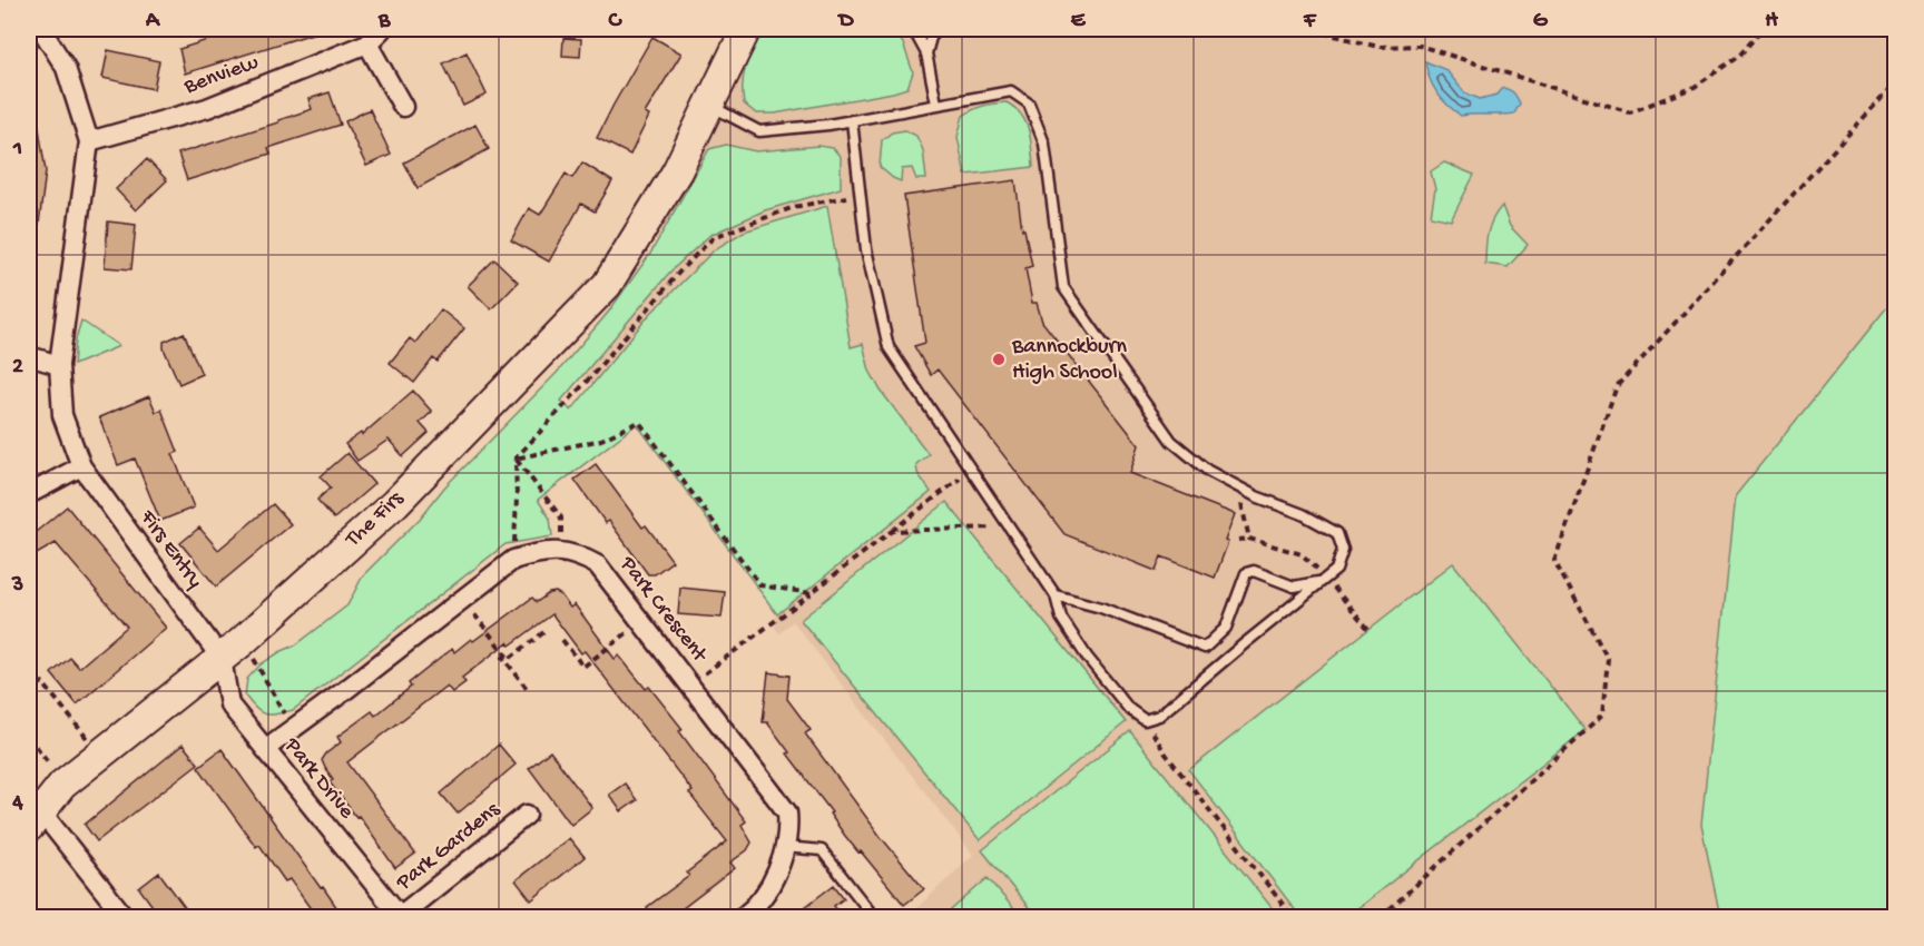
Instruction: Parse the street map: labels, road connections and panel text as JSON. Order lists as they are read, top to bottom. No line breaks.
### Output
{"streets":{"main road":["The Firs"],"street":["Benview","Firs Entry","Park Crescent","Park Drive","Park Gardens"]},"crossings":[["Benview","Firs Entry"],["The Firs","Firs Entry"],["The Firs","Park Drive"],["Firs Entry","Park Drive"],["Park Crescent","Park Drive"],["Park Drive","Park Gardens"]],"places":["Bannockburn High School"],"grid":{"columns":["A","B","C","D","E","F","G","H"],"rows":["1","2","3","4"]}}
